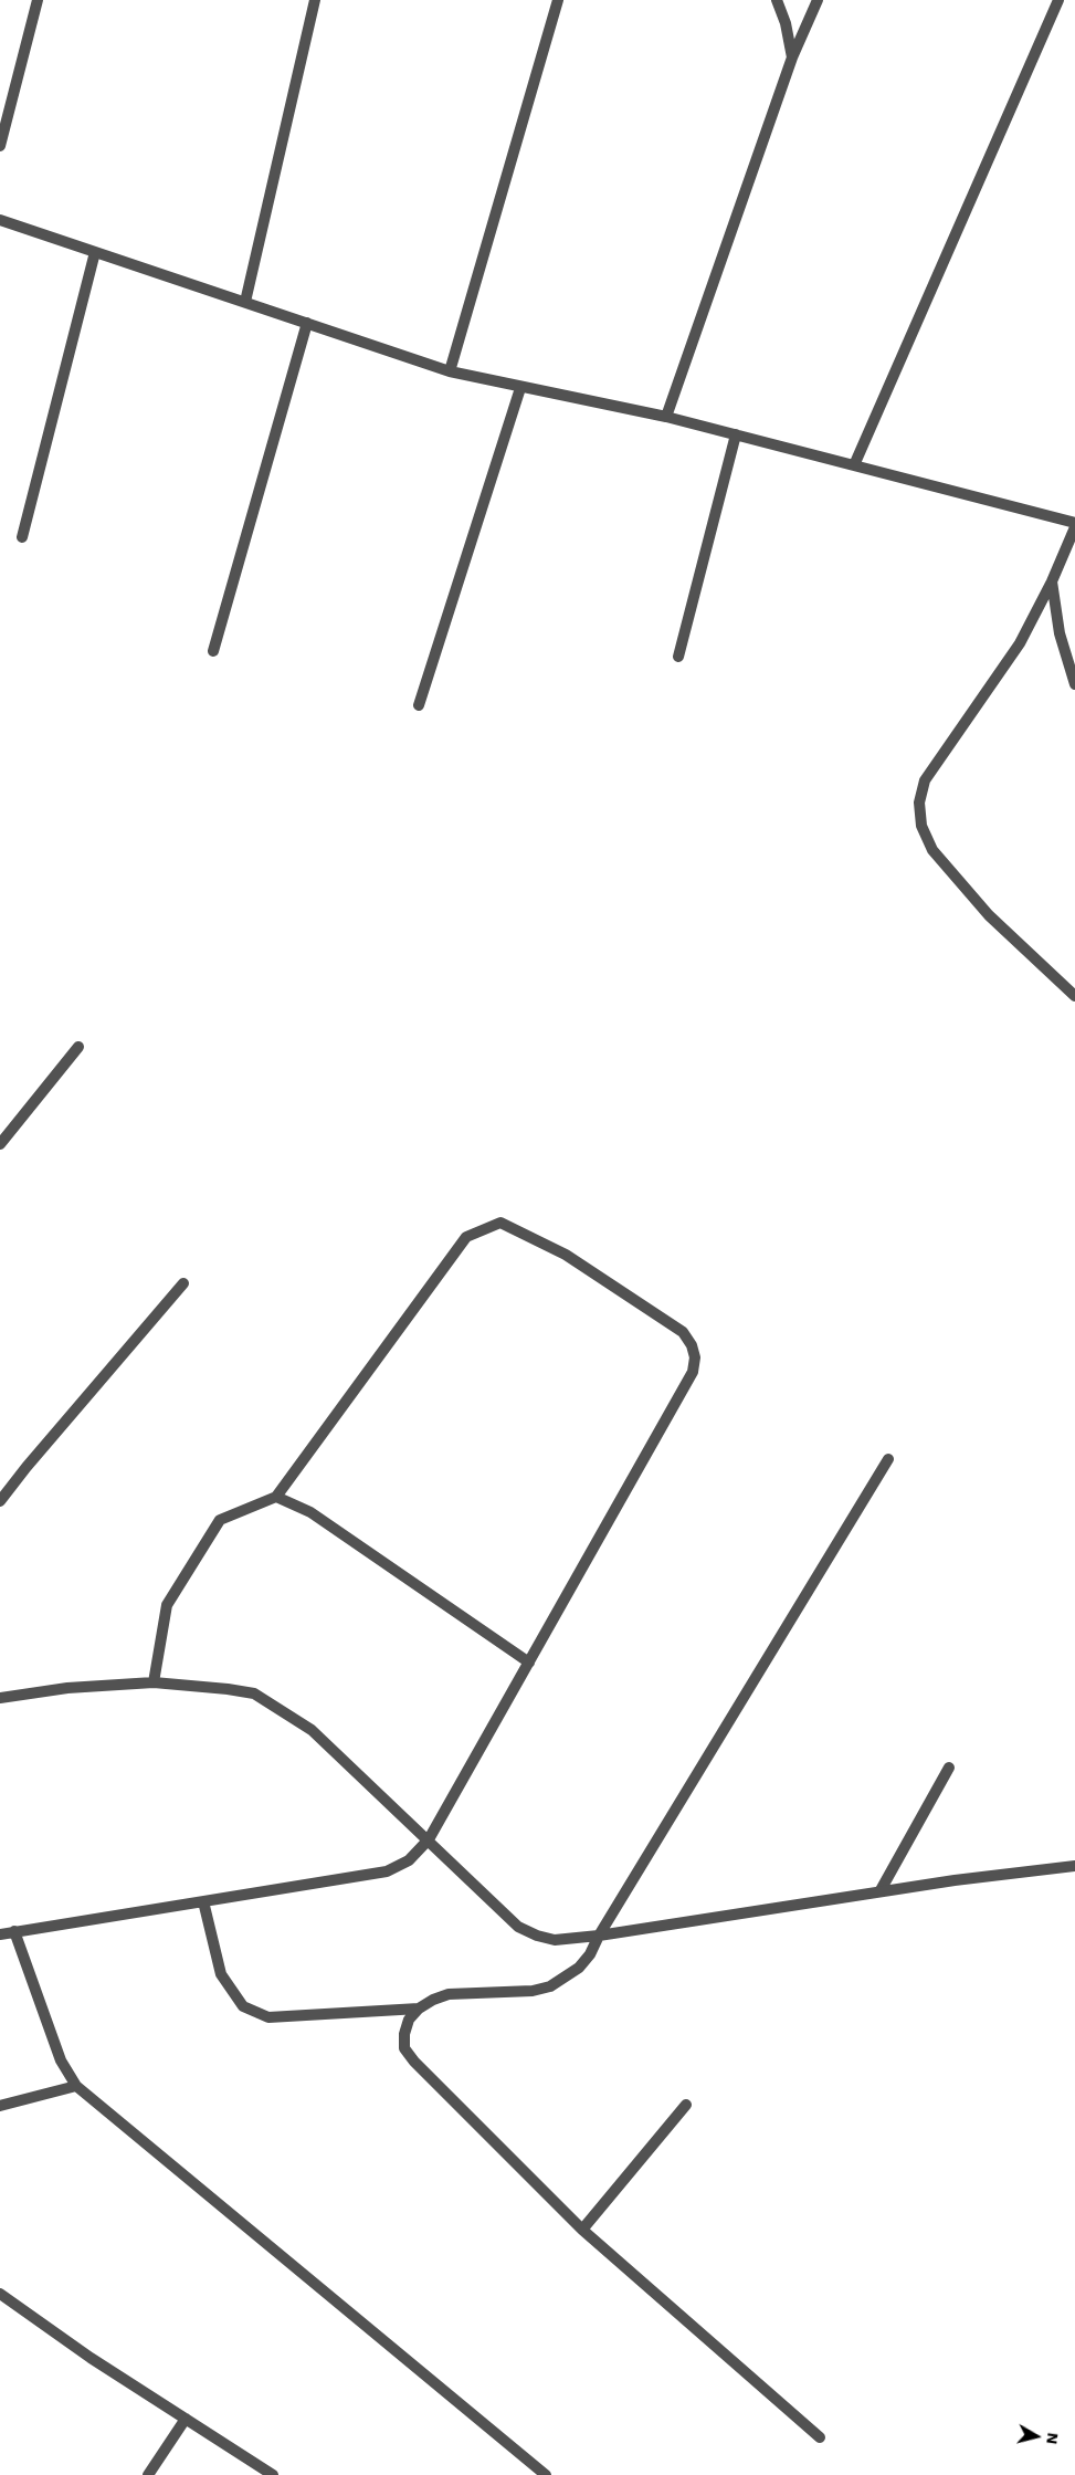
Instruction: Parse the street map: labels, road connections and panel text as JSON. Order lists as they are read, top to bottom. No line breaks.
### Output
{"north":"right"}
